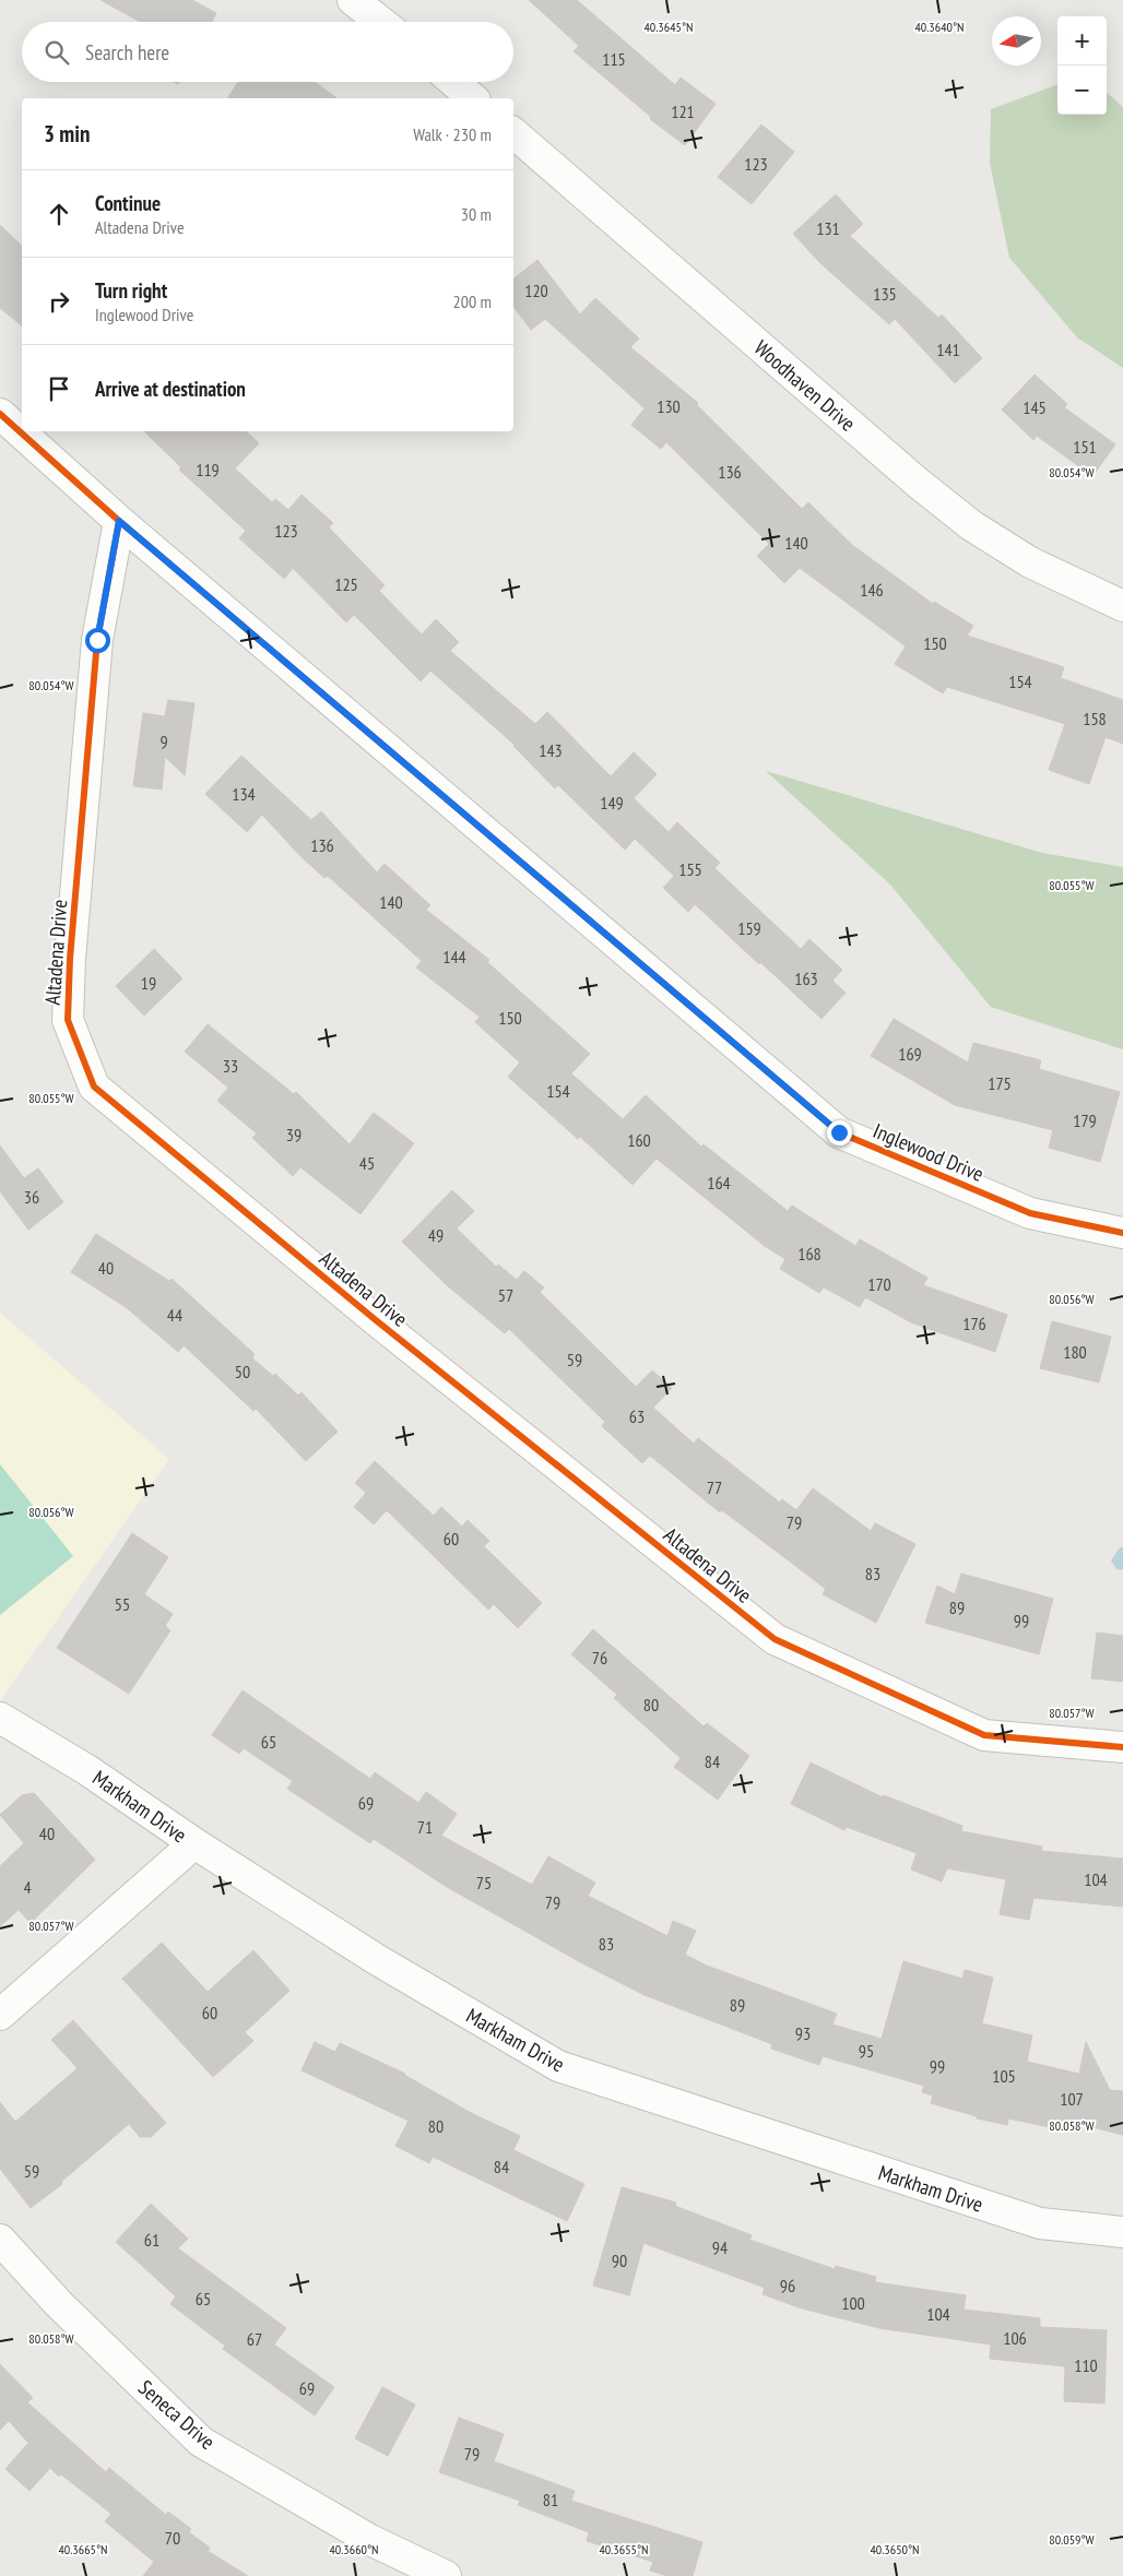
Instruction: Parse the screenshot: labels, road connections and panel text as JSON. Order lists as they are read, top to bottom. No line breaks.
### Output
{"streets":{"street":["Woodhaven Drive","Altadena Drive","Inglewood Drive","Markham Drive","Seneca Drive"]},"crossings":[["Altadena Drive","Inglewood Drive"]],"house_numbers":["115","121","123","131","120","135","141","130","145","151","119","136","123","140","125","146","150","154","158","9","143","134","149","136","155","140","159","144","163","19","150","169","33","175","154","179","39","160","45","164","36","49","168","40","170","57","44","176","180","59","50","63","77","79","60","83","55","89","99","76","80","65","84","69","71","40","104","75","4","79","83","89","60","93","95","99","105","107","80","84","59","61","94","90","96","65","100","104","106","67","110","69","79","81","70"],"north":"left","page":{"map_buttons":["+","−"],"search":"Search here","heading":["3 min","Walk · 230 m"],"list":[["Continue","Altadena Drive","30 m"],["Turn right","Inglewood Drive","200 m"],"Arrive at destination"]},"coordinates":["40.3645°N","40.3640°N","80.054°W","80.055°W","80.056°W","80.057°W","80.058°W","80.059°W","40.3665°N","40.3660°N","40.3655°N","40.3650°N"]}
